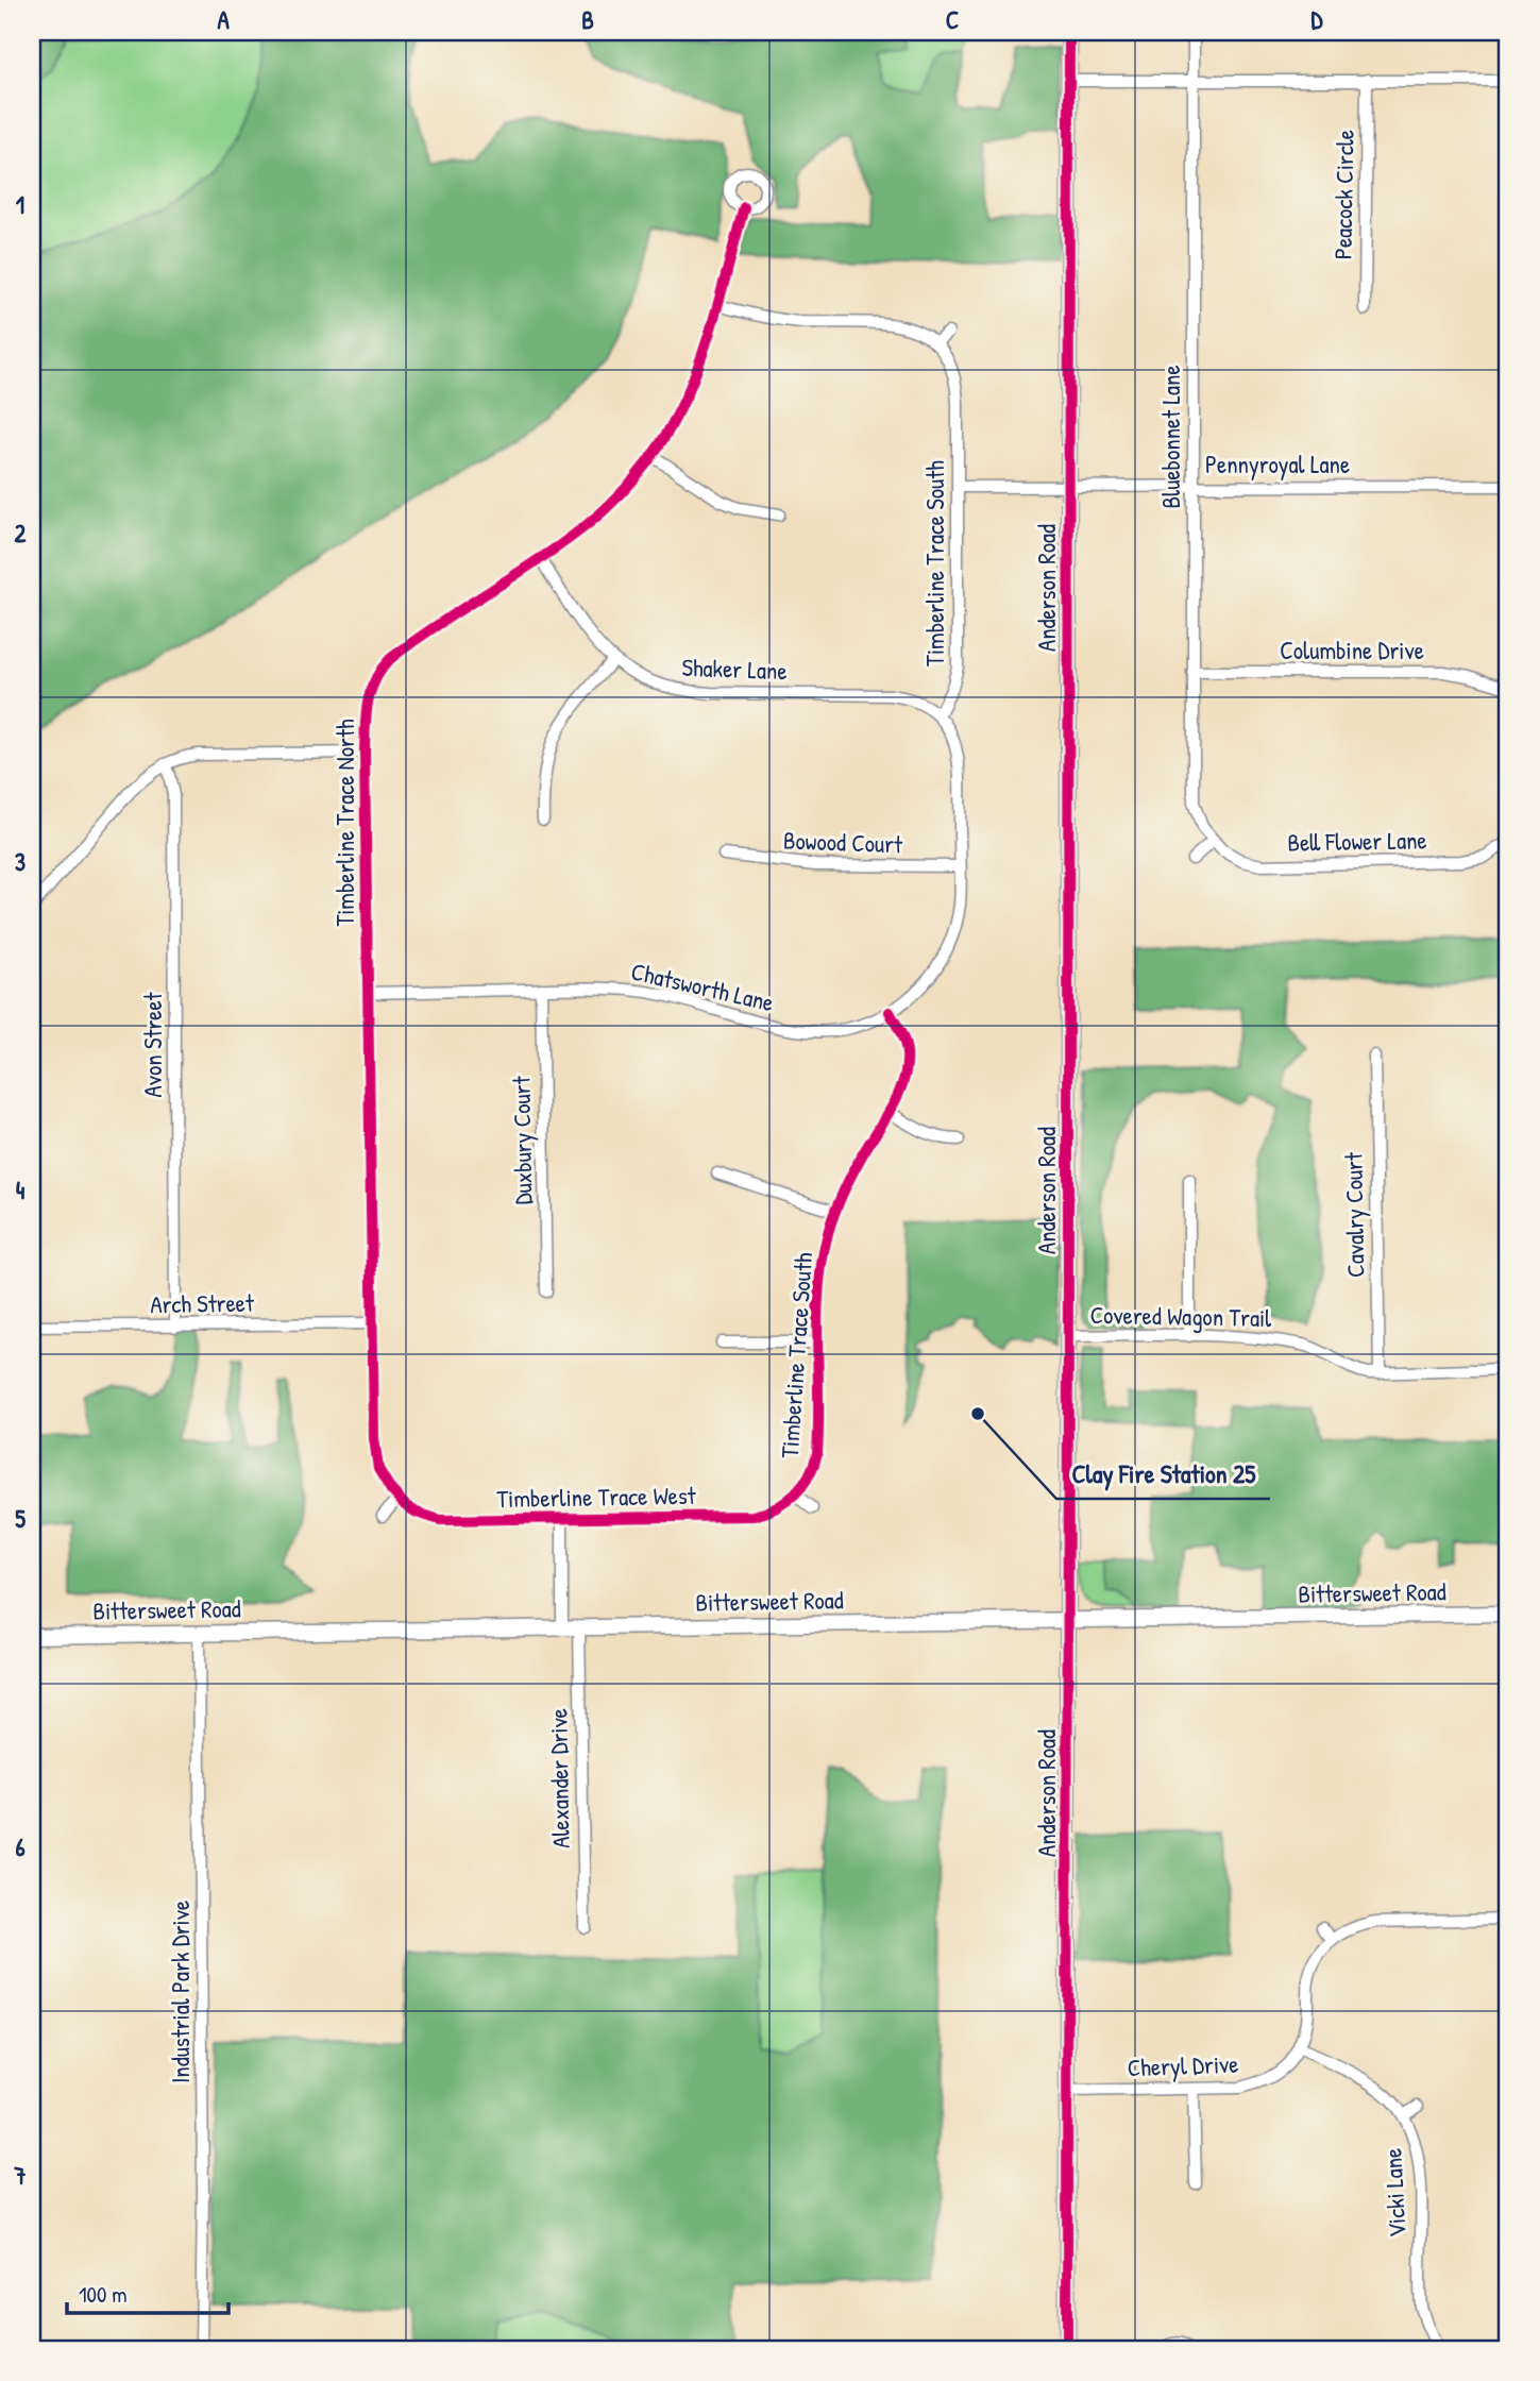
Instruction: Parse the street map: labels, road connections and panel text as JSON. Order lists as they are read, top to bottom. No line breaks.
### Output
{"streets":{"street":["Peacock Circle","Bluebonnet Lane","Pennyroyal Lane","Timberline Trace South","Anderson Road","Columbine Drive","Shaker Lane","Timberline Trace North","Bell Flower Lane","Bowood Court","Chatsworth Lane","Avon Street","Duxbury Court","Cavalry Court","Arch Street","Covered Wagon Trail","Timberline Trace West","Bittersweet Road","Alexander Drive","Industrial Park Drive","Cheryl Drive","Vicki Lane"]},"crossings":[["Bluebonnet Lane","Pennyroyal Lane"],["Bluebonnet Lane","Columbine Drive"],["Bluebonnet Lane","Bell Flower Lane"],["Pennyroyal Lane","Timberline Trace South"],["Pennyroyal Lane","Anderson Road"],["Timberline Trace South","Shaker Lane"],["Timberline Trace South","Chatsworth Lane"],["Timberline Trace South","Timberline Trace West"],["Anderson Road","Covered Wagon Trail"],["Anderson Road","Bittersweet Road"],["Anderson Road","Cheryl Drive"],["Shaker Lane","Timberline Trace North"],["Timberline Trace North","Chatsworth Lane"],["Timberline Trace North","Arch Street"],["Timberline Trace North","Timberline Trace West"],["Chatsworth Lane","Duxbury Court"],["Avon Street","Arch Street"],["Cavalry Court","Covered Wagon Trail"],["Bittersweet Road","Alexander Drive"],["Bittersweet Road","Industrial Park Drive"],["Cheryl Drive","Vicki Lane"]],"places":["Clay Fire Station 25"],"scale_bar":"100 m","grid":{"columns":["A","B","C","D"],"rows":["1","2","3","4","5","6","7"]}}
